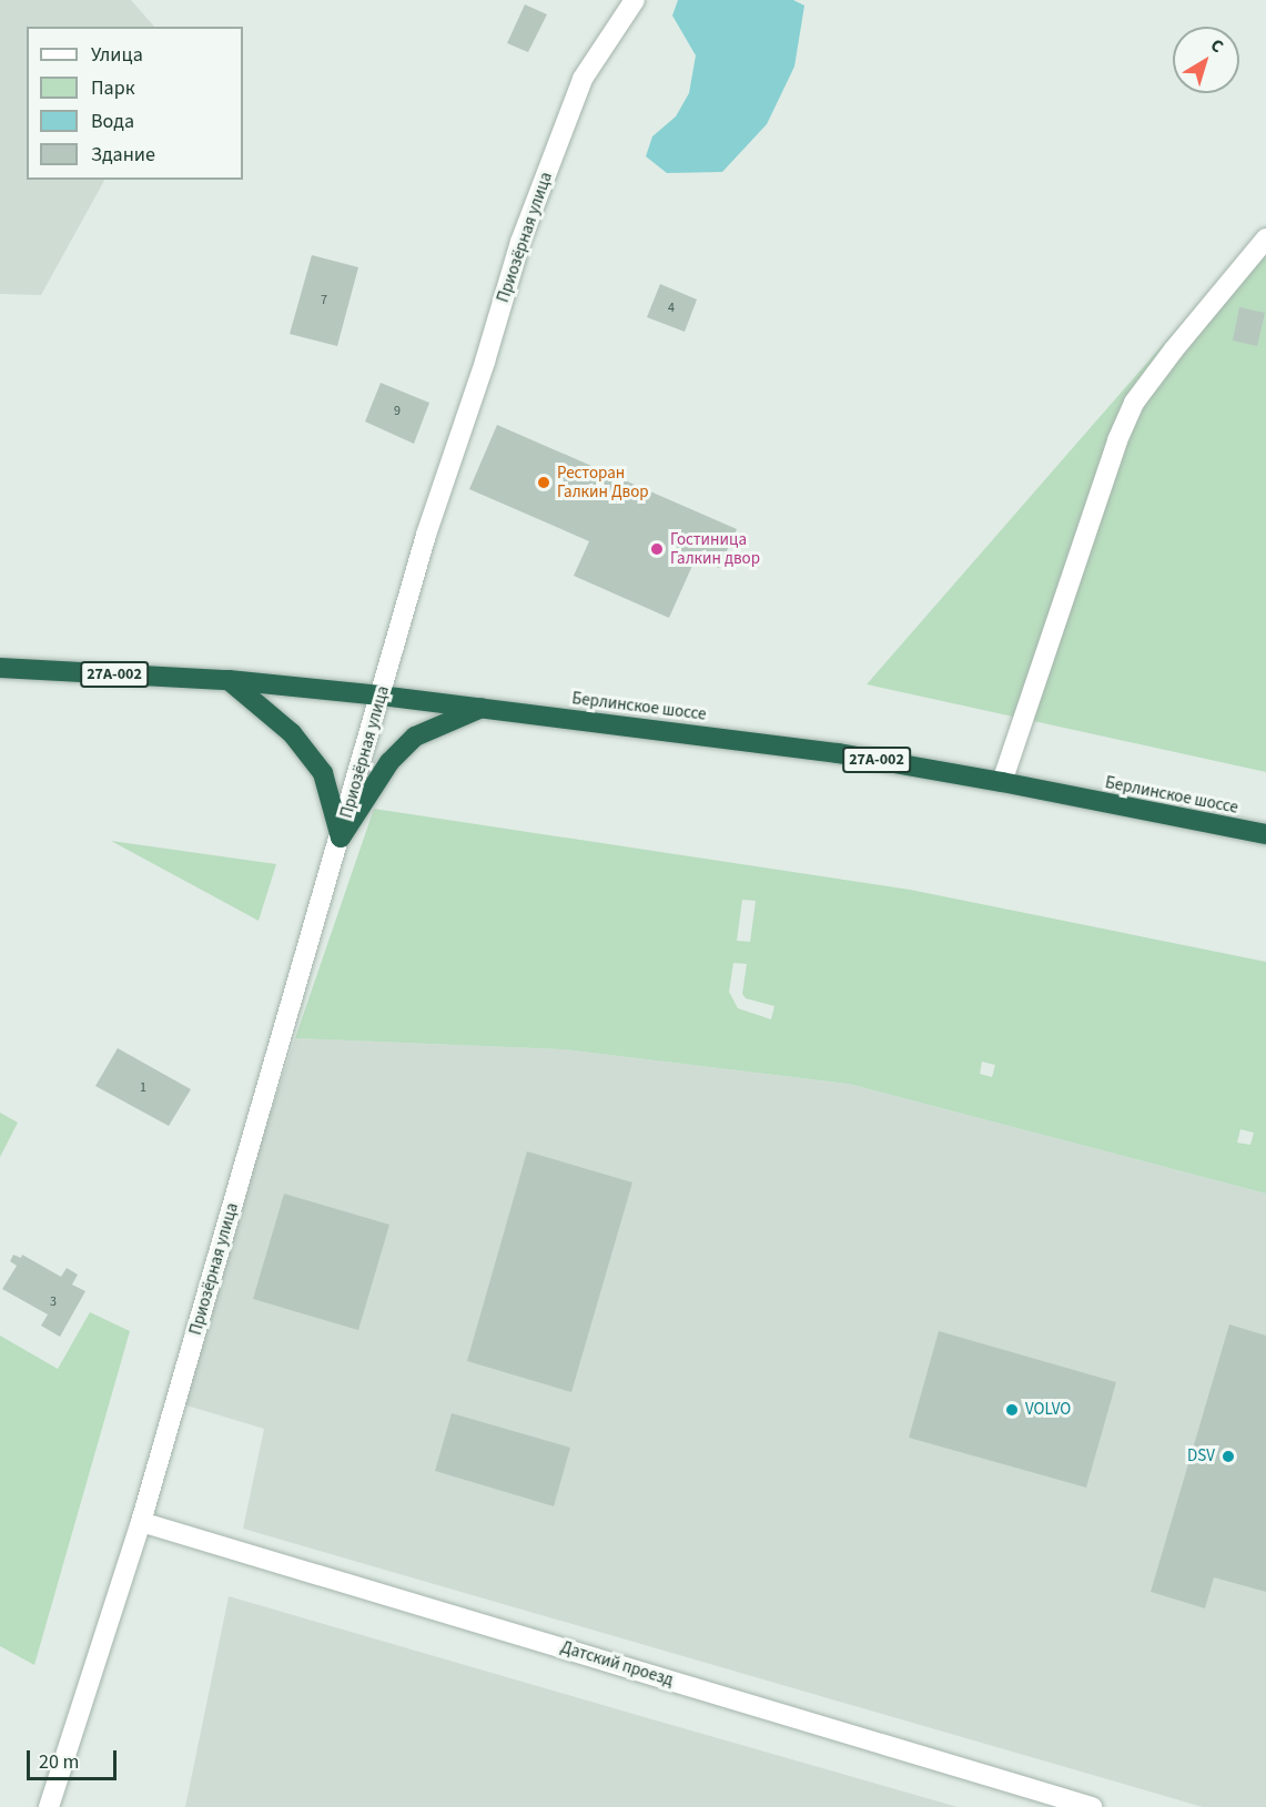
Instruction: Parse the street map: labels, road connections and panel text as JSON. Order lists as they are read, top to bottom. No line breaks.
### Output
{"streets":{"highway":["27А-002","Берлинское шоссе"],"street":["Приозёрная улица","Датский проезд"]},"crossings":[["Приозёрная улица","Берлинское шоссе"],["Приозёрная улица","Датский проезд"]],"places":["Ресторан Галкин Двор","Гостиница Галкин двор","VOLVO","DSV"],"house_numbers":["7","4","9","1","3"],"legend":["Улица","Парк","Вода","Здание"],"scale_bar":"20 m","north":"top right"}
